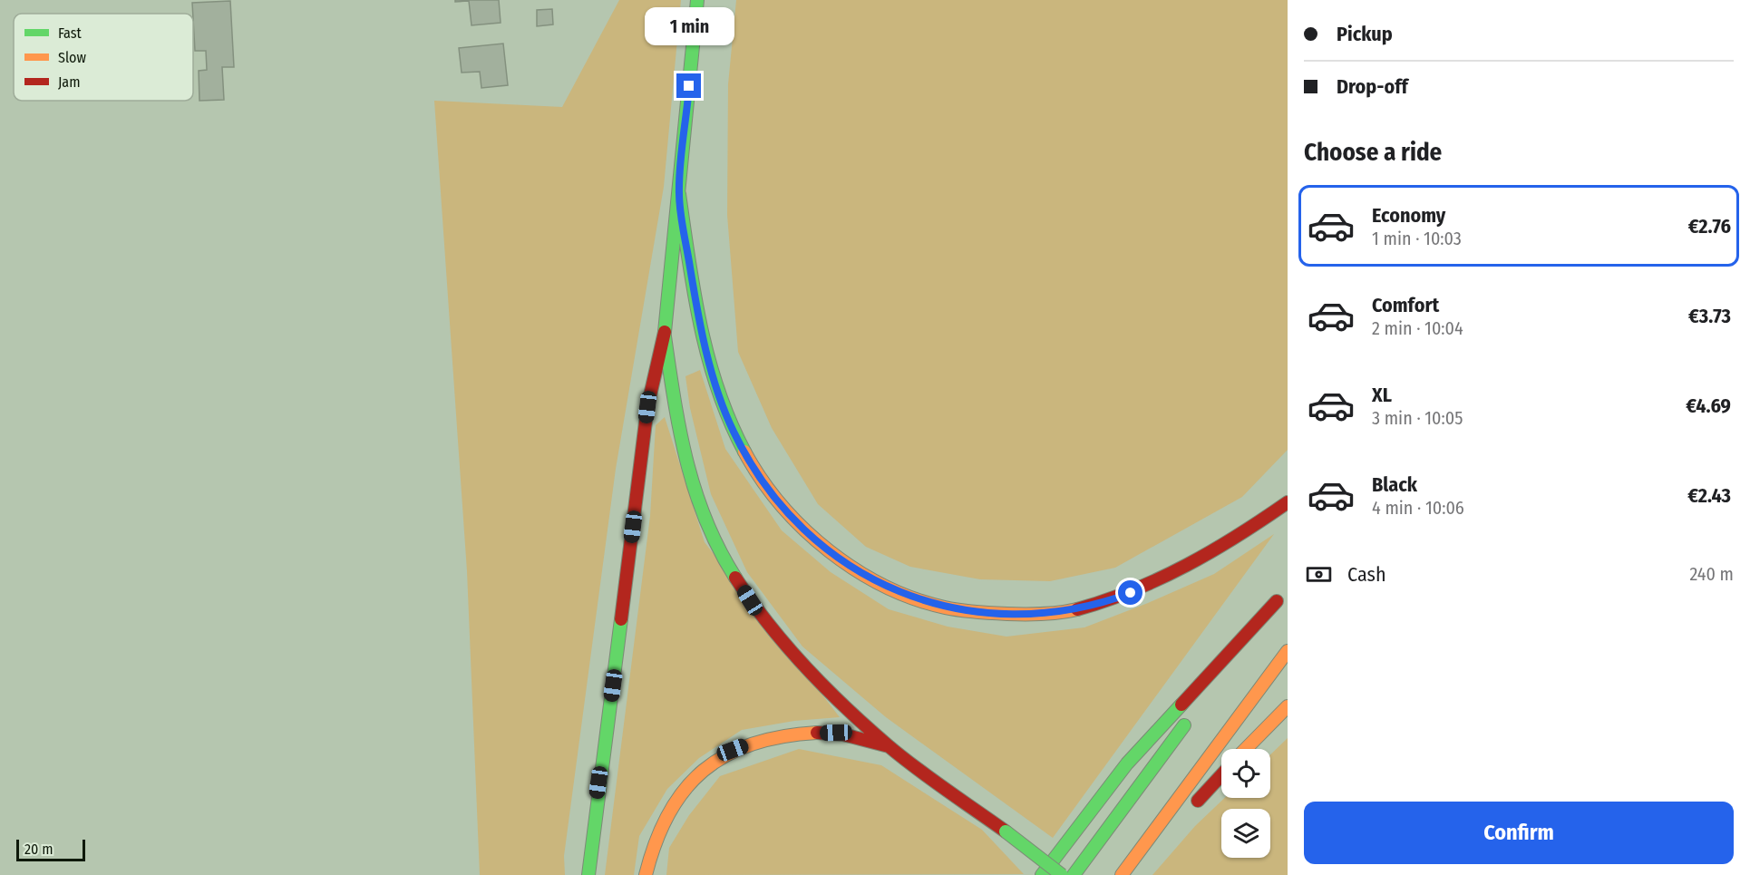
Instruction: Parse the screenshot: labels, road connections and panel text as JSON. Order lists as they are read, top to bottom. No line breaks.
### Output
{"legend":["Fast","Slow","Jam"],"scale_bar":"20 m","page":{"banner":["Pickup","Drop-off"],"bubble":"1 min","heading":"Choose a ride","list":[{"name":"Economy","note":"1 min · 10:03","value":"€2.76"},{"name":"Comfort","note":"2 min · 10:04","value":"€3.73"},{"name":"XL","note":"3 min · 10:05","value":"€4.69"},{"name":"Black","note":"4 min · 10:06","value":"€2.43"}],"pay":["Cash","240 m"],"buttons":"Confirm","scale":"20 m"}}
